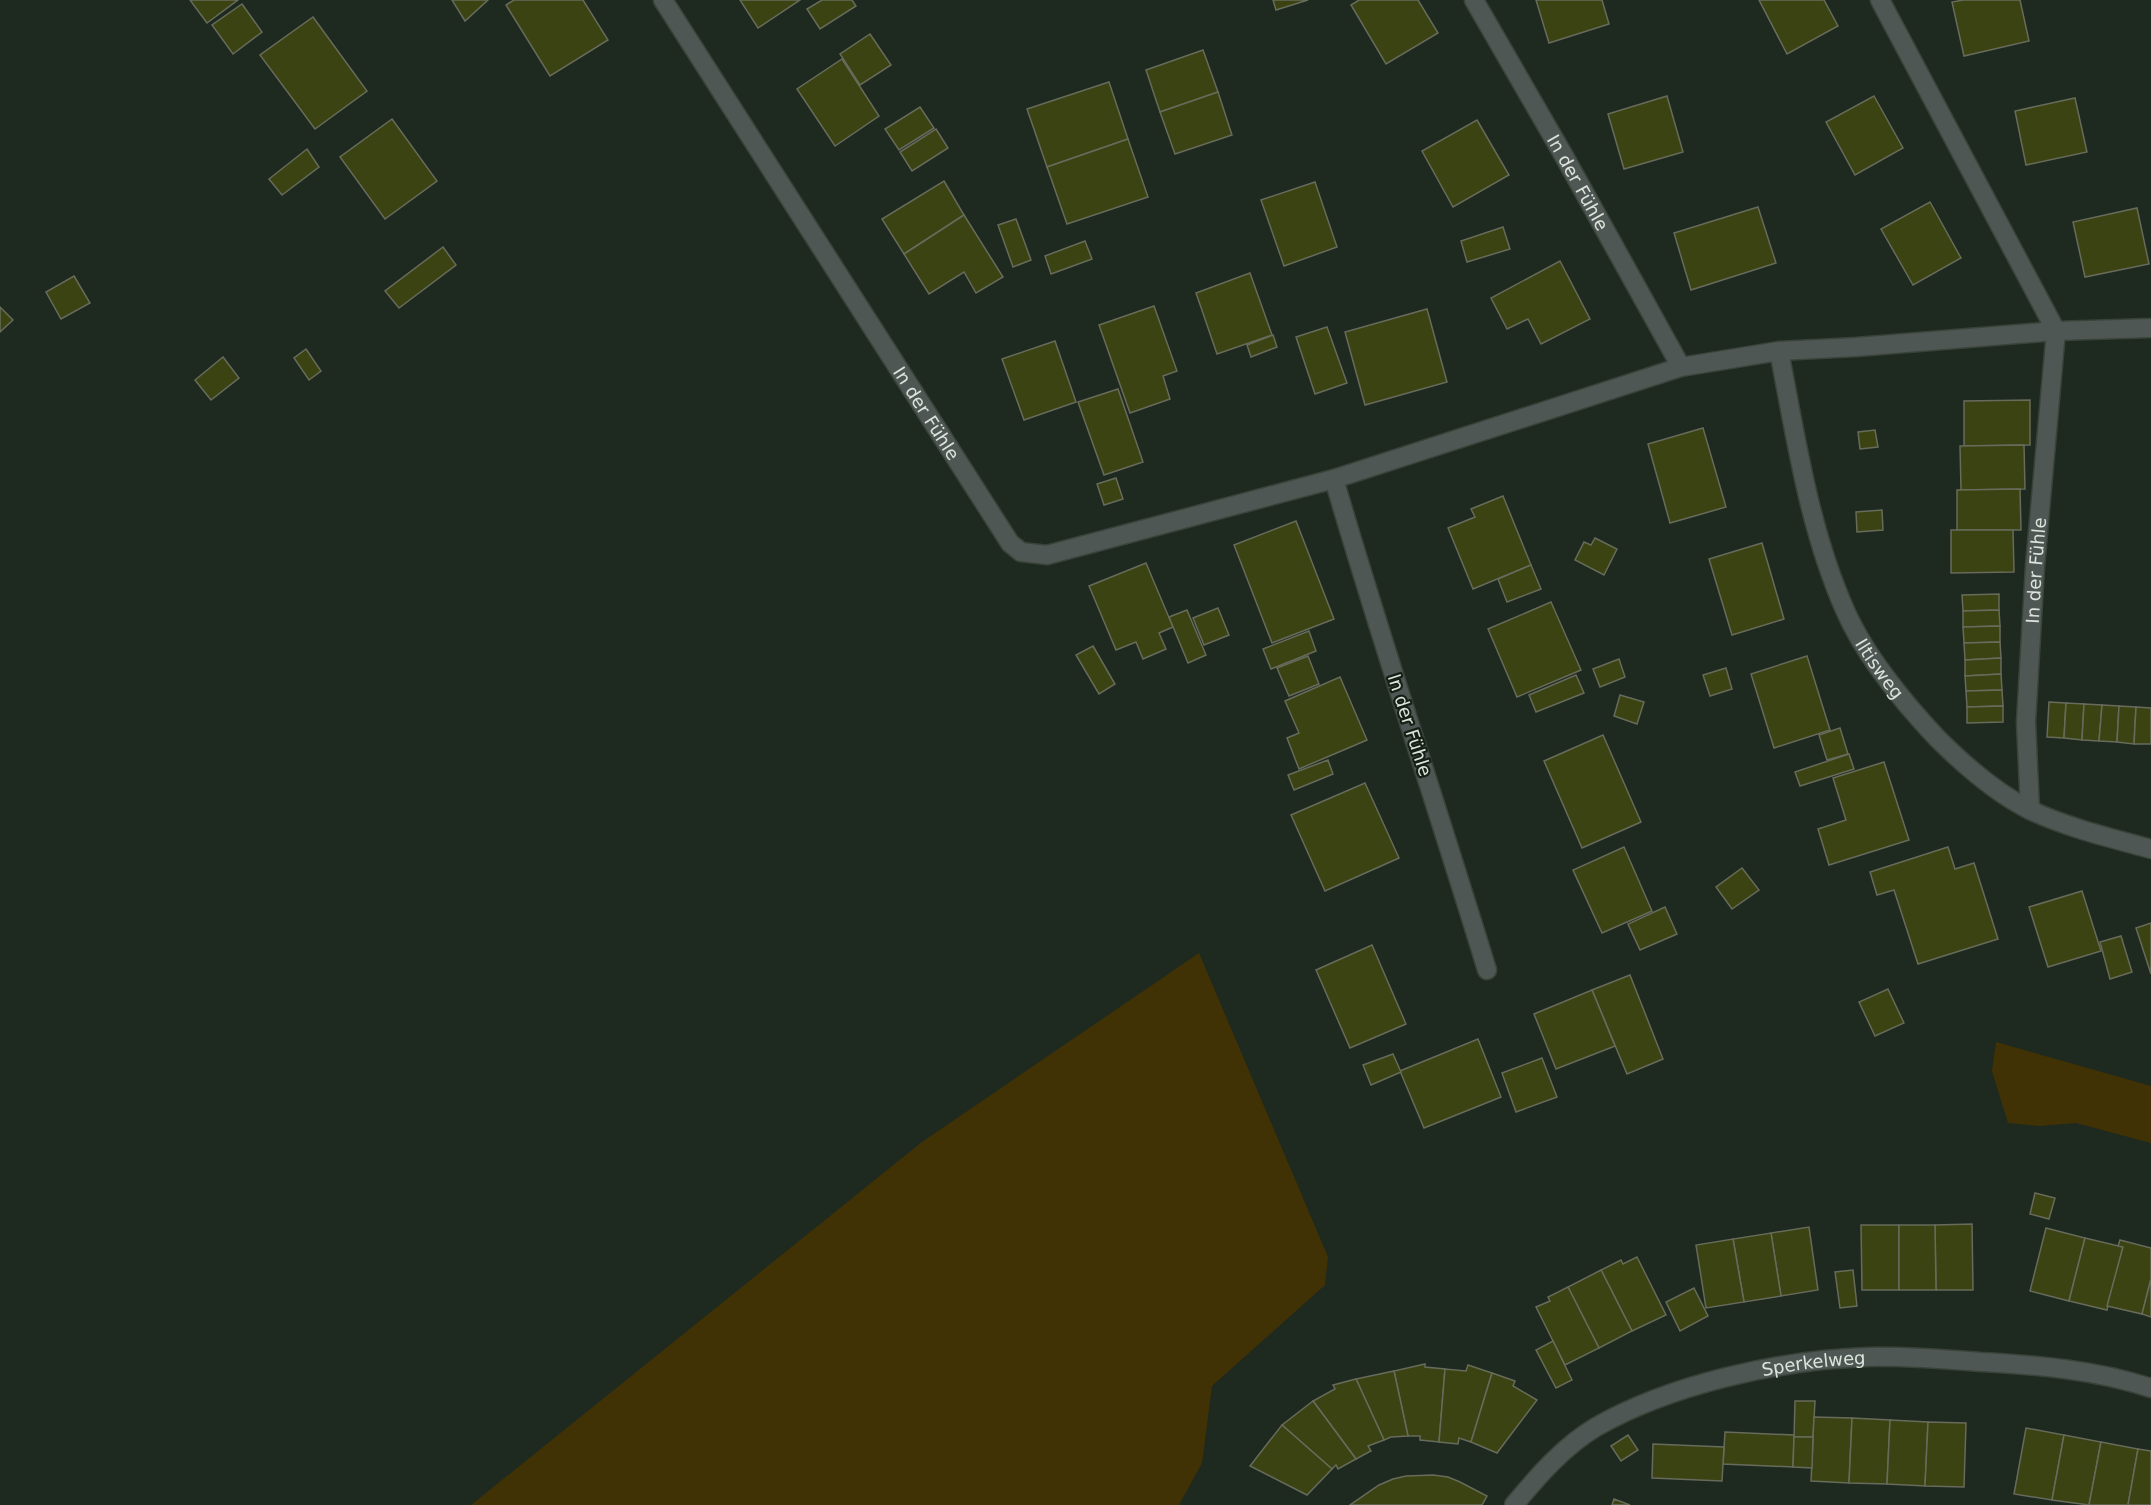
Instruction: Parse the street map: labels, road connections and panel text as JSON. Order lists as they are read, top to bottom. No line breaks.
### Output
{"streets":{"street":["In der Fühle","Iltisweg","Sperkelweg"]},"crossings":[["In der Fühle","Iltisweg"]]}
